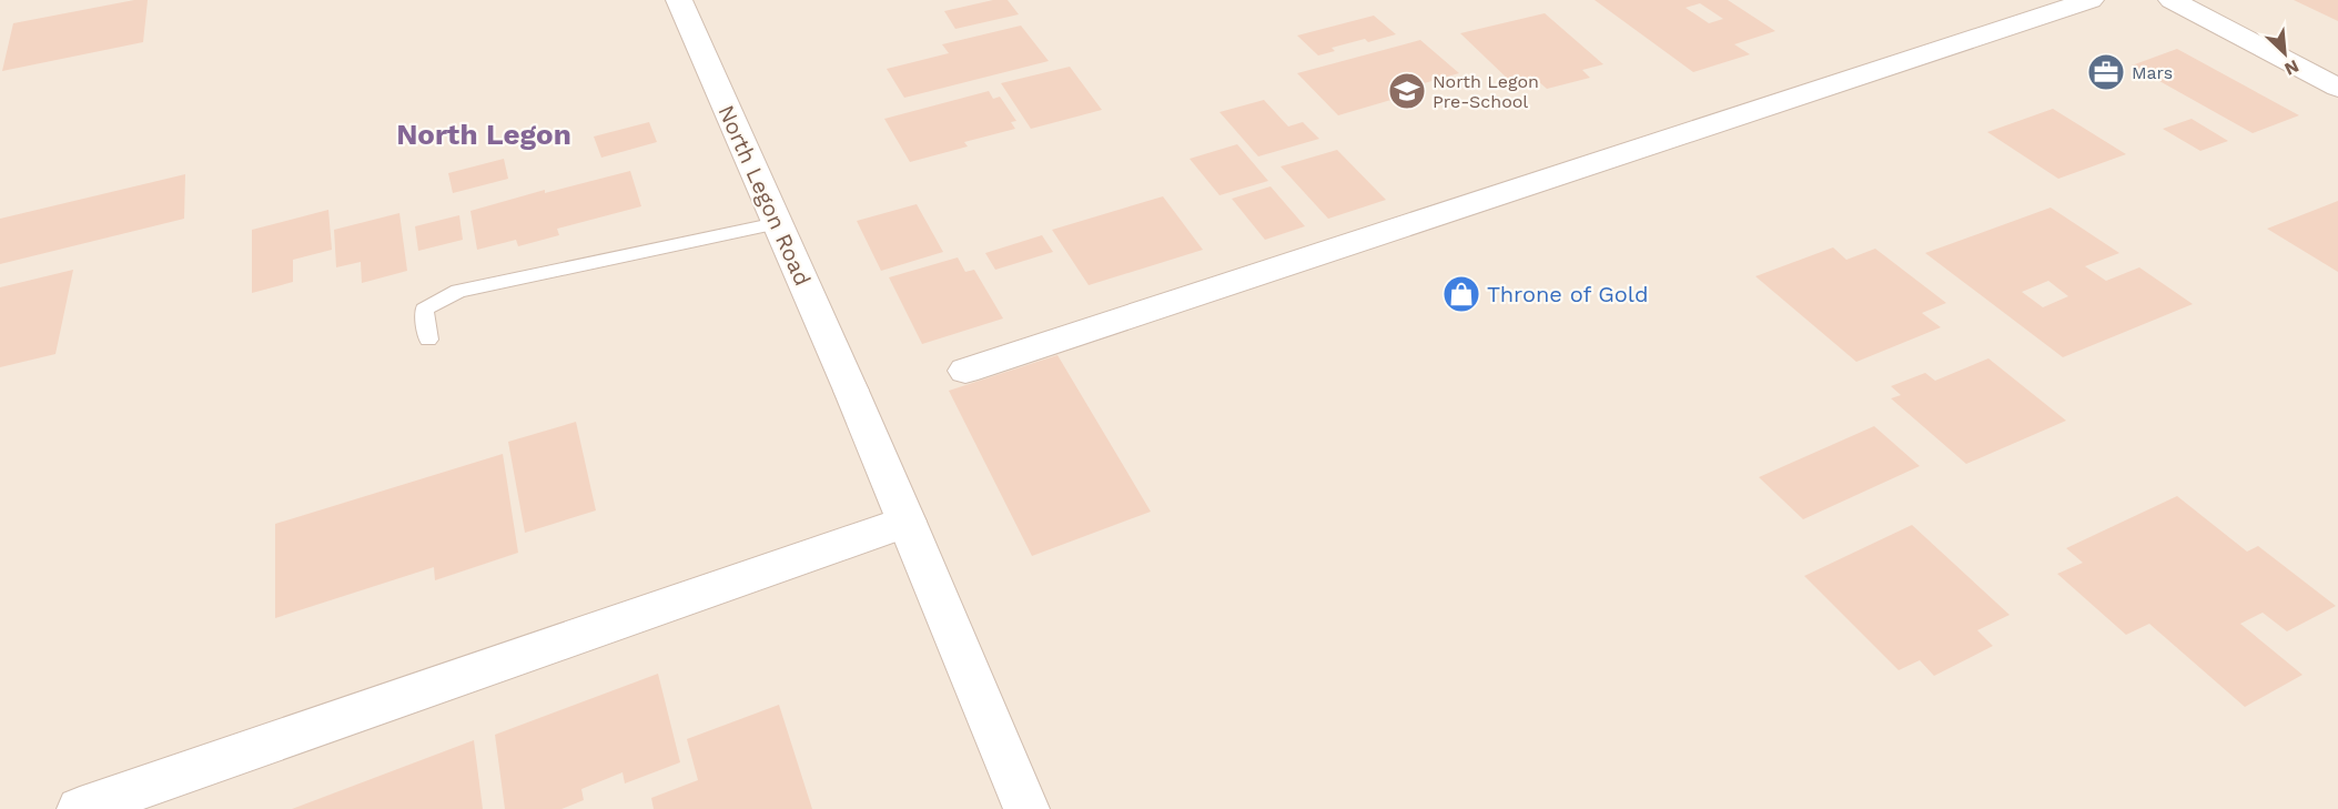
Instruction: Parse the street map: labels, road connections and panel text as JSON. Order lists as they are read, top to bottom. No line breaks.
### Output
{"streets":{"street":["North Legon Road"]},"districts":["North Legon"],"places":{"office":["Mars"],"school or university":["North Legon Pre-School"],"shop":["Throne of Gold"]},"north":"bottom right"}
